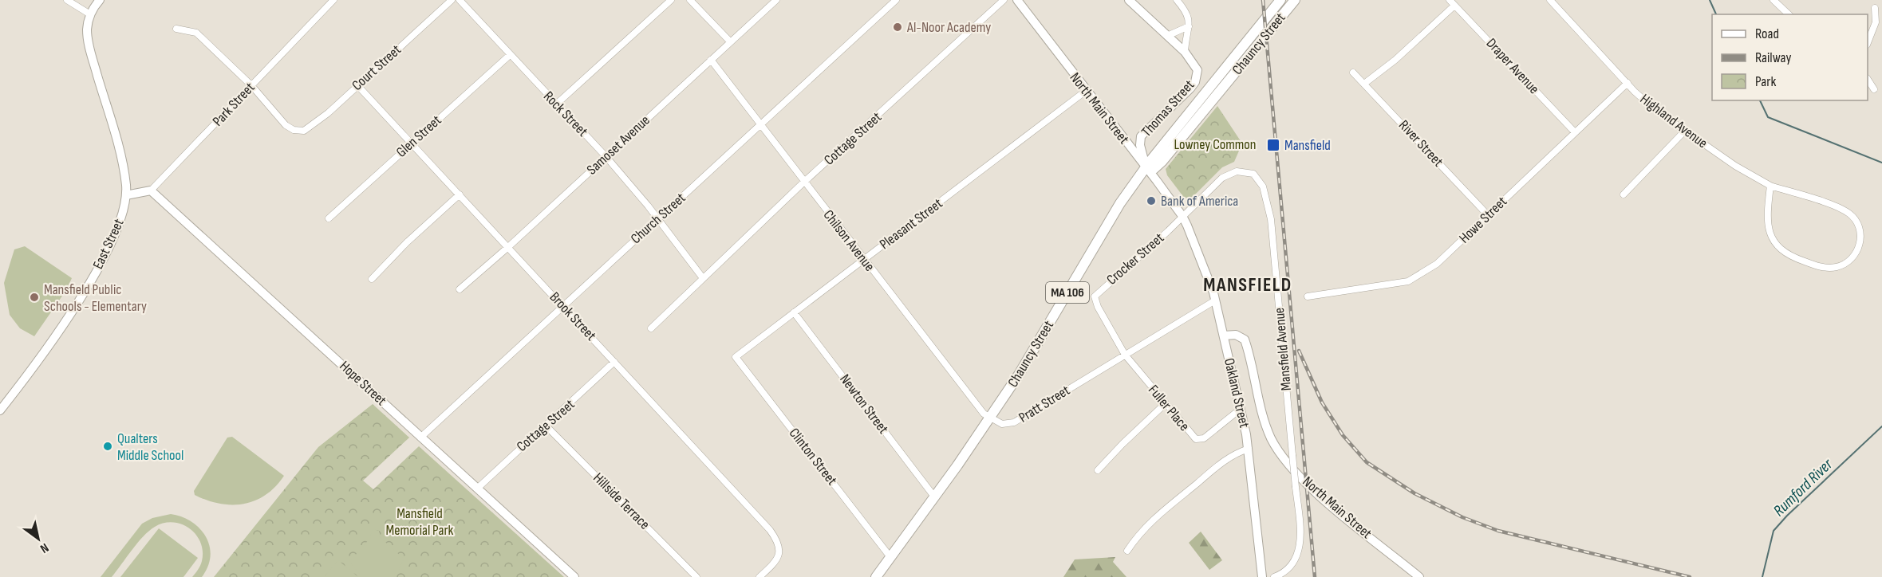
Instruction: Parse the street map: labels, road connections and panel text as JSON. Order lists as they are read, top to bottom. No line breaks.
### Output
{"streets":{"main road":["Chauncy Street","North Main Street","Thomas Street","East Street","MA 106","Hope Street","Oakland Street"],"street":["Draper Avenue","Court Street","Park Street","Rock Street","Highland Avenue","Glen Street","Cottage Street","River Street","Samoset Avenue","Church Street","Howe Street","Pleasant Street","Chilson Avenue","Crocker Street","Brook Street","Mansfield Avenue","Newton Street","Pratt Street","Fuller Place","Clinton Street","Hillside Terrace"]},"crossings":[["Chauncy Street","North Main Street"],["Chauncy Street","Thomas Street"],["Chauncy Street","Chilson Avenue"],["Chauncy Street","MA 106"],["Chauncy Street","Pratt Street"],["Draper Avenue","Howe Street"],["Court Street","Park Street"],["Court Street","Brook Street"],["Park Street","Hope Street"],["North Main Street","Thomas Street"],["North Main Street","Pleasant Street"],["North Main Street","Crocker Street"],["North Main Street","Mansfield Avenue"],["North Main Street","Oakland Street"],["Rock Street","Glen Street"],["Rock Street","Cottage Street"],["Rock Street","Samoset Avenue"],["Rock Street","Church Street"],["Highland Avenue","Howe Street"],["Glen Street","Brook Street"],["Cottage Street","Chilson Avenue"],["Cottage Street","Brook Street"],["Cottage Street","Hope Street"],["Cottage Street","Hillside Terrace"],["River Street","Howe Street"],["Samoset Avenue","Chilson Avenue"],["Samoset Avenue","Brook Street"],["Church Street","Chilson Avenue"],["Church Street","Brook Street"],["Church Street","Hope Street"],["Pleasant Street","Chilson Avenue"],["Pleasant Street","Newton Street"],["Pleasant Street","Clinton Street"],["Chilson Avenue","MA 106"],["Chilson Avenue","Pratt Street"],["Crocker Street","Mansfield Avenue"],["Crocker Street","Oakland Street"],["Crocker Street","Pratt Street"],["Crocker Street","Fuller Place"],["MA 106","Newton Street"],["MA 106","Pratt Street"],["MA 106","Clinton Street"],["Mansfield Avenue","Oakland Street"],["Oakland Street","Pratt Street"],["Oakland Street","Fuller Place"],["Pratt Street","Fuller Place"]],"districts":["MANSFIELD"],"water":["Rumford River"],"parks":["Lowney Common","Mansfield Memorial Park"],"places":{"other":["Al-Noor Academy","Bank of America","Mansfield Public Schools - Elementary","Qualters Middle School"],"transit":["Mansfield"]},"legend":["Road","Railway","Park"],"north":"bottom right"}
